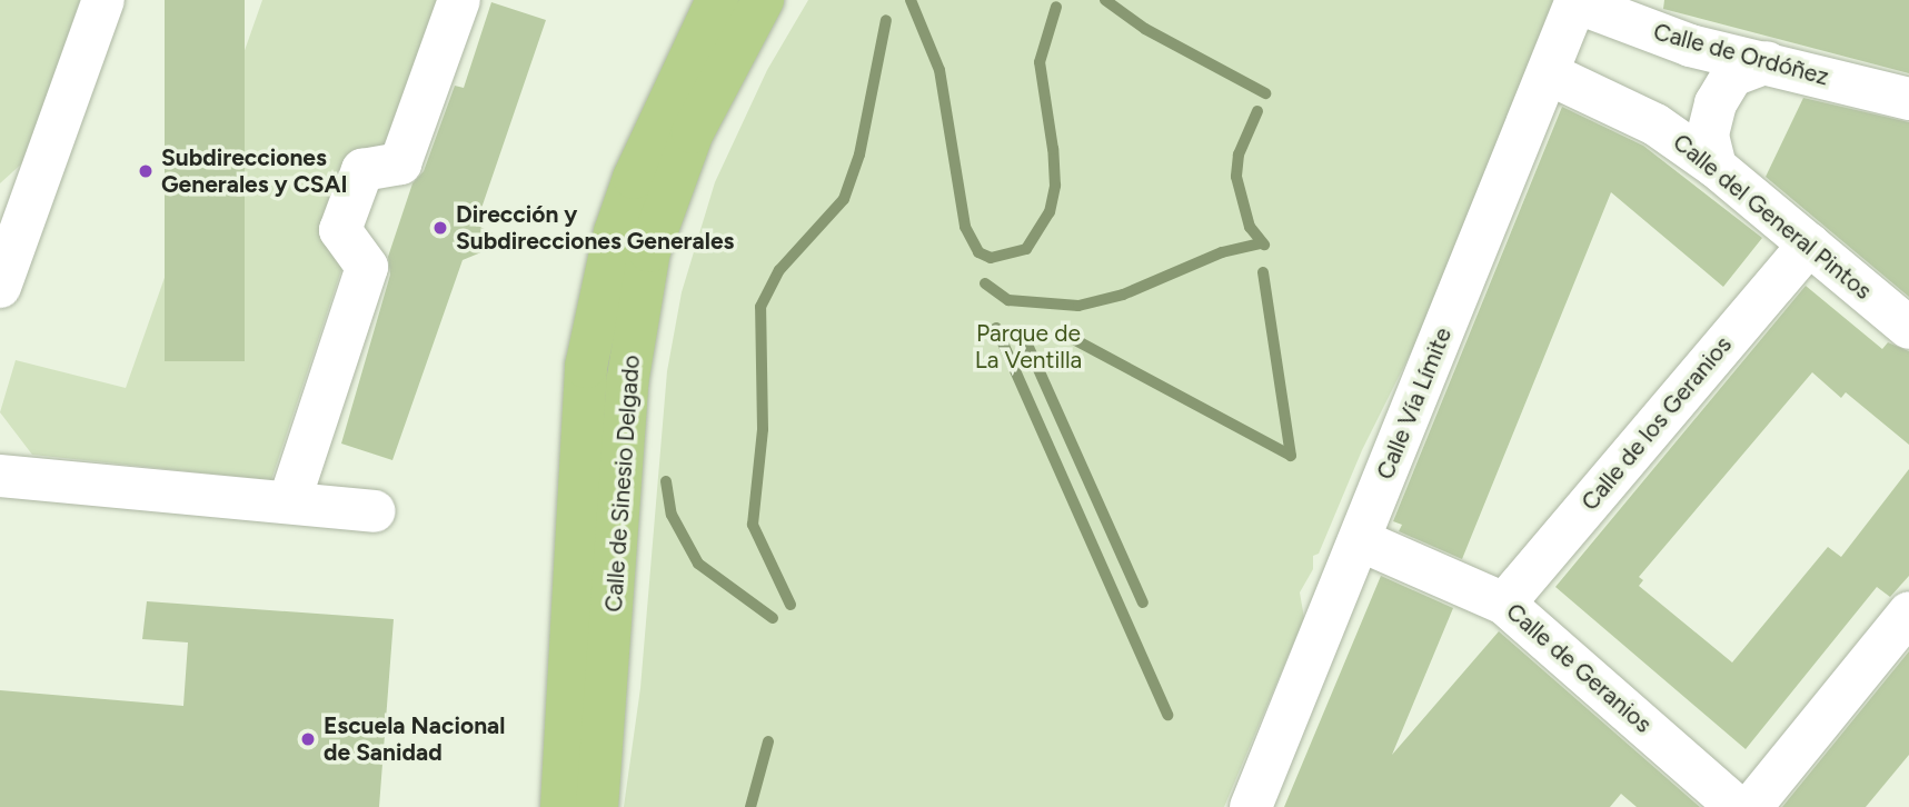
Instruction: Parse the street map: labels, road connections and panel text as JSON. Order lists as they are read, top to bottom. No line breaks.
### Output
{"streets":{"main road":["Calle de Sinesio Delgado"],"street":["Calle de Ordóñez","Calle del General Pintos","Calle Vía Límite","Calle de los Geranios","Calle de Geranios"]},"crossings":[["Calle de Ordóñez","Calle Vía Límite"],["Calle del General Pintos","Calle Vía Límite"],["Calle del General Pintos","Calle de los Geranios"],["Calle Vía Límite","Calle de Geranios"],["Calle de los Geranios","Calle de Geranios"]],"parks":["Parque de La Ventilla"],"places":["Subdirecciones Generales y CSAI","Dirección y Subdirecciones Generales","Escuela Nacional de Sanidad"]}
